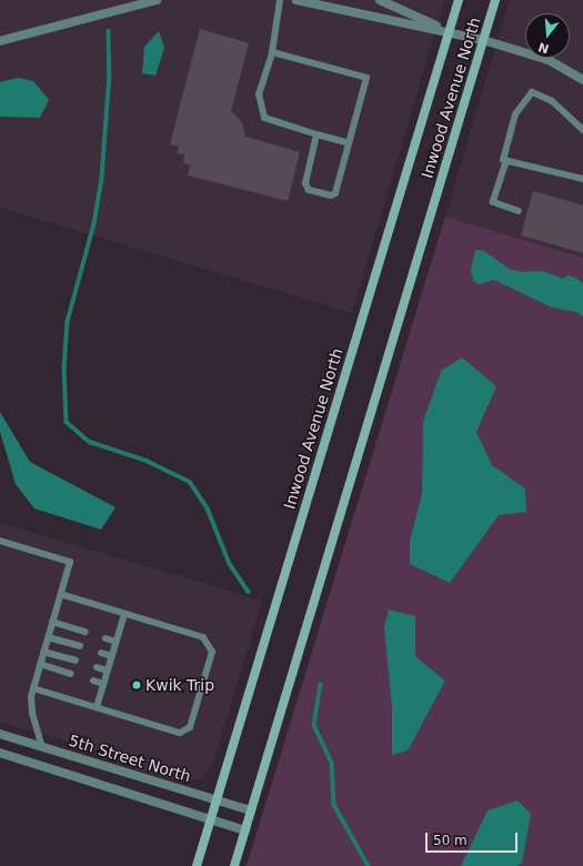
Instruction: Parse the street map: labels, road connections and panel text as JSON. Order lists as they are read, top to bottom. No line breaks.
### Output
{"streets":{"main road":["Inwood Avenue North"],"street":["5th Street North"]},"crossings":[["Inwood Avenue North","5th Street North"]],"places":["Kwik Trip"],"scale_bar":"50 m","north":"bottom"}
